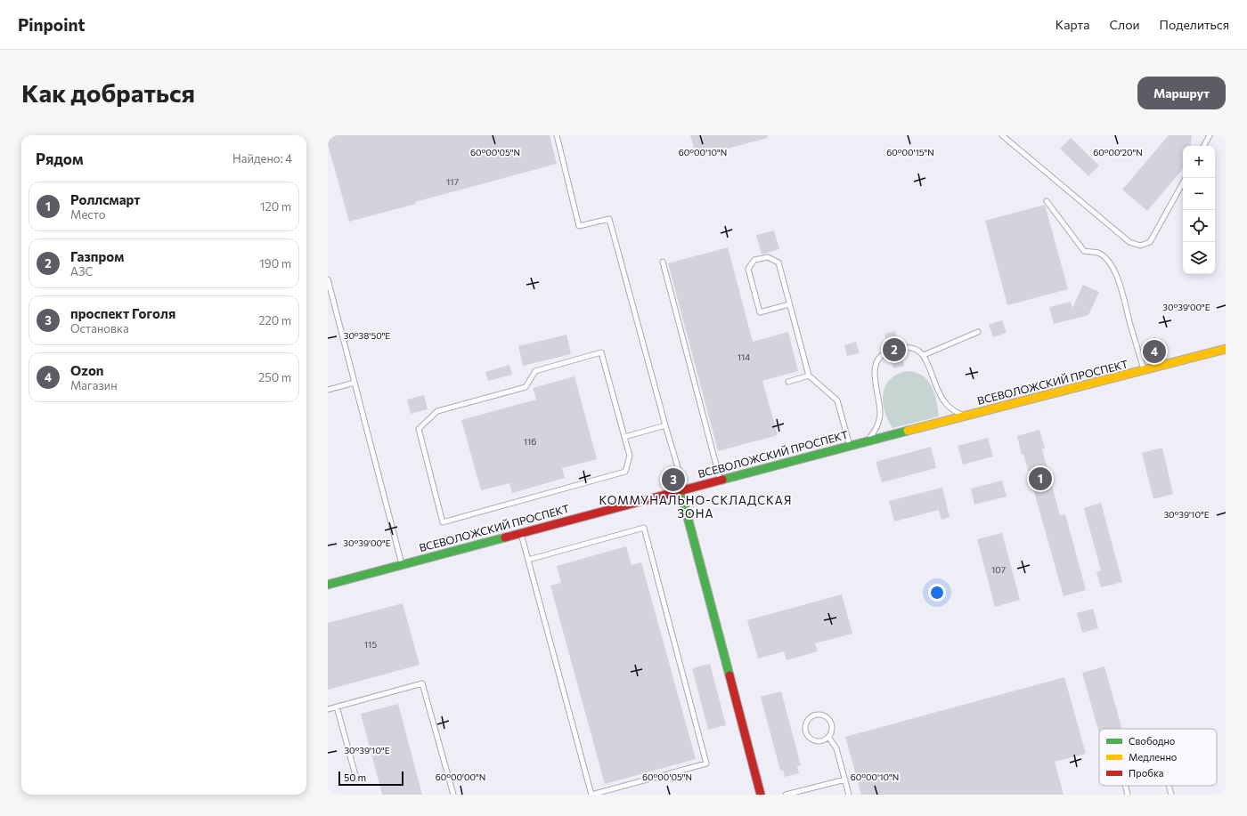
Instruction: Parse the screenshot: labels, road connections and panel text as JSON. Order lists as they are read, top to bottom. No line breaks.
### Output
{"streets":{"street":["ВСЕВОЛОЖСКИЙ ПРОСПЕКТ"]},"districts":["КОММУНАЛЬНО-СКЛАДСКАЯ ЗОНА"],"house_numbers":["117","114","116","107","115"],"legend":["Свободно","Медленно","Пробка"],"scale_bar":"50 m","page":{"header":"Pinpoint","nav":["Карта","Слои","Поделиться"],"buttons":"Маршрут","title":"Как добраться","heading":["Рядом","Найдено: 4"],"map_buttons":["+","−"],"list":[{"mark":"1","name":"Роллсмарт","note":"Место","value":"120 m"},{"mark":"2","name":"Газпром","note":"АЗС","value":"190 m"},{"mark":"3","name":"проспект Гоголя","note":"Остановка","value":"220 m"},{"mark":"4","name":"Ozon","note":"Магазин","value":"250 m"}],"pins":["2","4","1","3"],"scale":"50 m"},"coordinates":["60°00'05\"N","60°00'10\"N","60°00'15\"N","60°00'20\"N","30°39'00\"E","30°38'50\"E","30°39'10\"E","60°00'00\"N"]}
